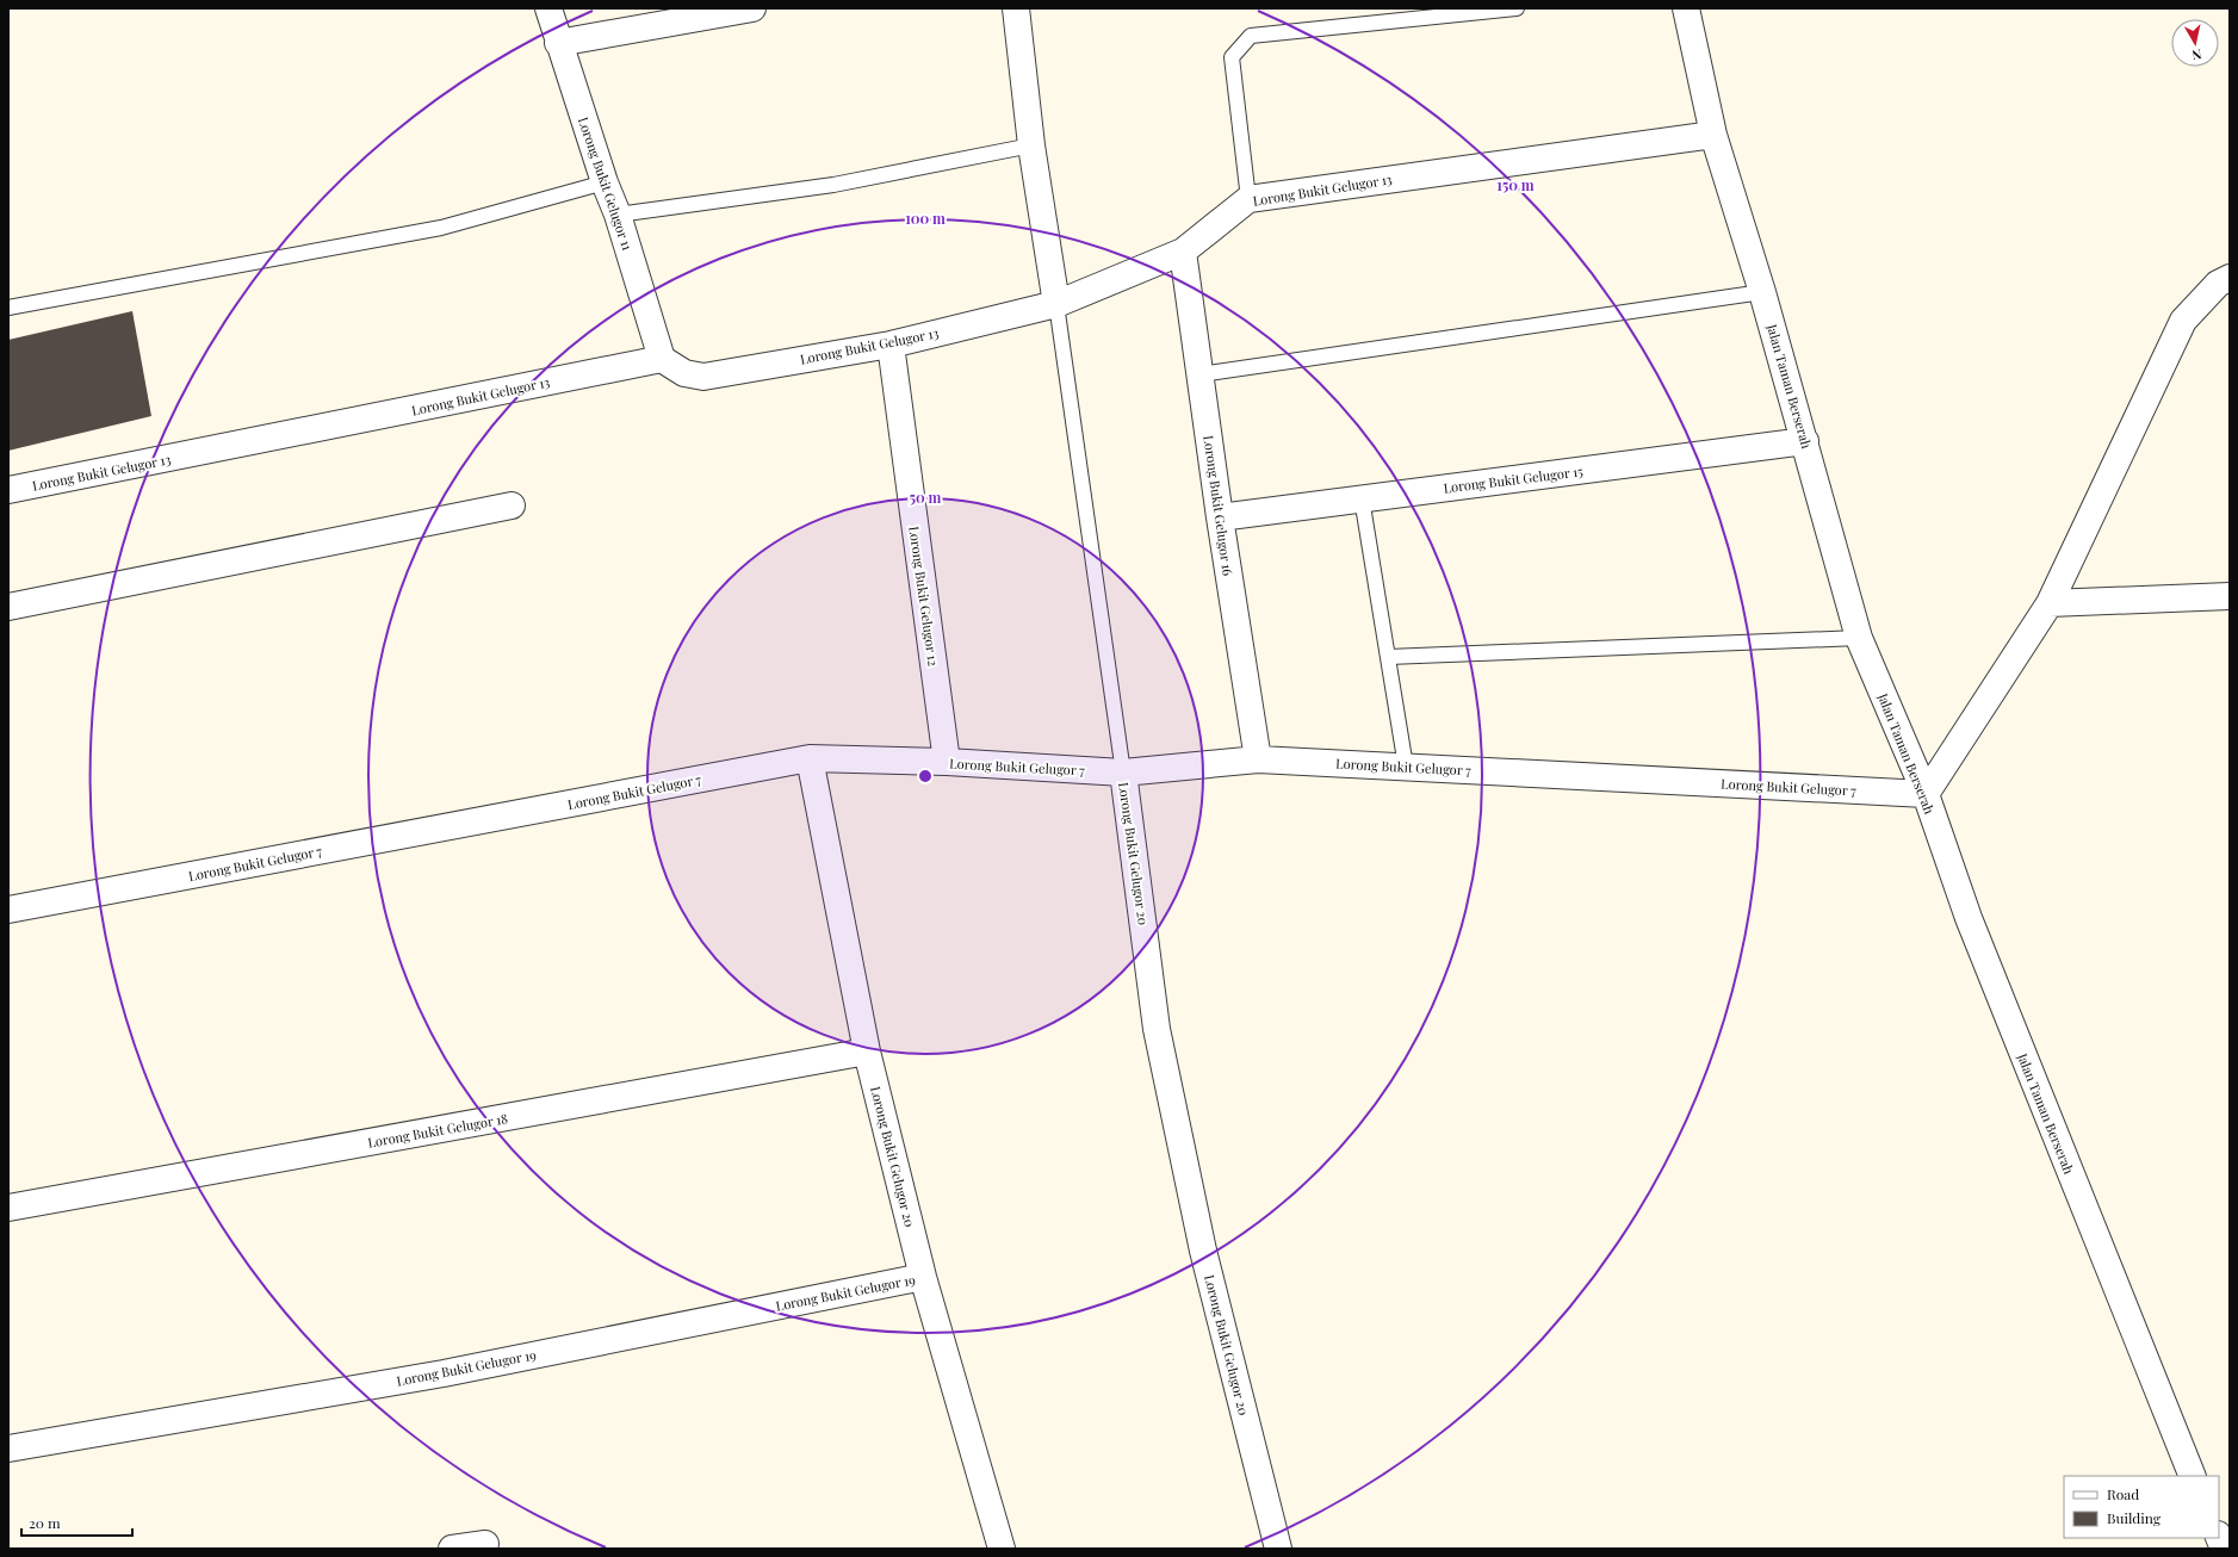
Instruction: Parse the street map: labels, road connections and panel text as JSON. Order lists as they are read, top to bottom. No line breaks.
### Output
{"streets":{"street":["Lorong Bukit Gelugor 11","Lorong Bukit Gelugor 13","Jalan Taman Berserah","Lorong Bukit Gelugor 15","Lorong Bukit Gelugor 16","Lorong Bukit Gelugor 12","Lorong Bukit Gelugor 7","Lorong Bukit Gelugor 20","Lorong Bukit Gelugor 18","Lorong Bukit Gelugor 19"]},"crossings":[["Lorong Bukit Gelugor 11","Lorong Bukit Gelugor 13"],["Lorong Bukit Gelugor 13","Jalan Taman Berserah"],["Lorong Bukit Gelugor 13","Lorong Bukit Gelugor 16"],["Lorong Bukit Gelugor 13","Lorong Bukit Gelugor 12"],["Jalan Taman Berserah","Lorong Bukit Gelugor 15"],["Jalan Taman Berserah","Lorong Bukit Gelugor 7"],["Lorong Bukit Gelugor 15","Lorong Bukit Gelugor 16"],["Lorong Bukit Gelugor 16","Lorong Bukit Gelugor 7"],["Lorong Bukit Gelugor 12","Lorong Bukit Gelugor 7"],["Lorong Bukit Gelugor 7","Lorong Bukit Gelugor 20"],["Lorong Bukit Gelugor 20","Lorong Bukit Gelugor 18"],["Lorong Bukit Gelugor 20","Lorong Bukit Gelugor 19"]],"legend":["Road","Building"],"scale_bar":"20 m","north":"bottom","rings":["150 m","100 m","50 m"]}
